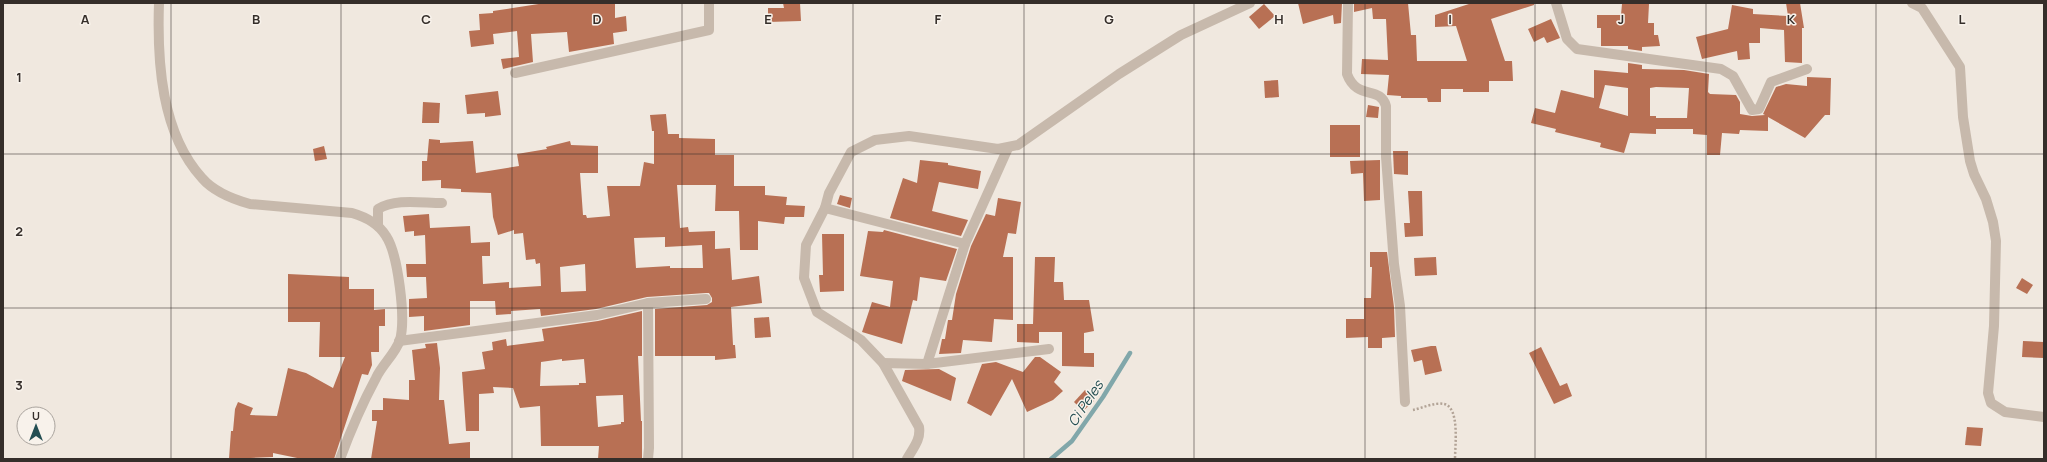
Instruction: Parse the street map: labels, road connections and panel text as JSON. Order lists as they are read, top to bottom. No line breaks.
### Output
{"water":["Ci Peles"],"north":"top","grid":{"columns":["A","B","C","D","E","F","G","H","I","J","K","L"],"rows":["1","2","3"]}}
